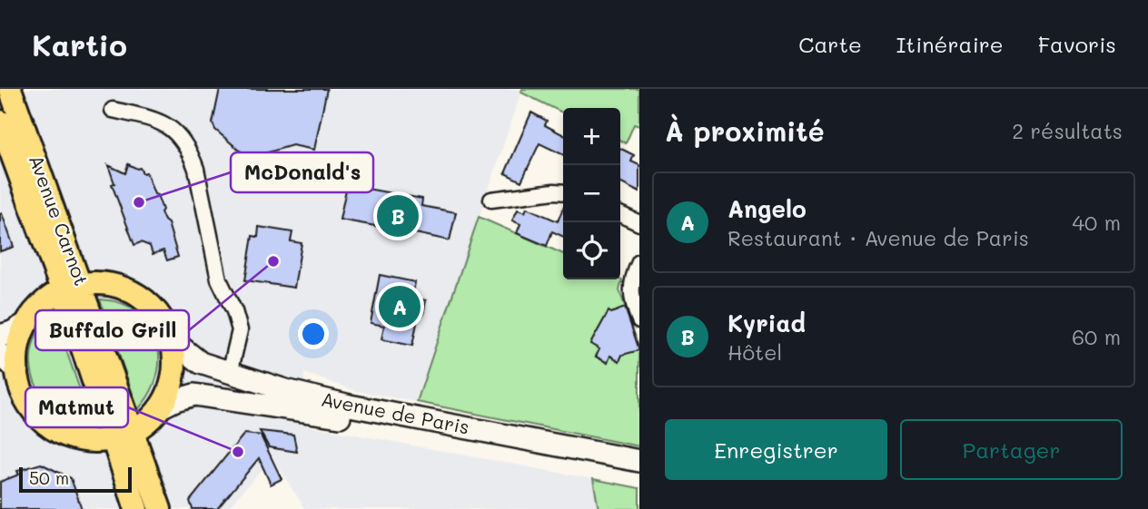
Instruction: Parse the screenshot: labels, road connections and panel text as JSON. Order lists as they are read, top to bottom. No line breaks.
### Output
{"streets":{"main road":["Avenue Carnot","Avenue de Paris"]},"places":["McDonald's","Buffalo Grill","Matmut"],"scale_bar":"50 m","page":{"header":"Kartio","nav":["Carte","Itinéraire","Favoris"],"heading":["À proximité","2 résultats"],"map_buttons":["+","−"],"list":[{"mark":"A","name":"Angelo","note":"Restaurant · Avenue de Paris","value":"40 m"},{"mark":"B","name":"Kyriad","note":"Hôtel","value":"60 m"}],"pins":["B","A"],"buttons":["Enregistrer","Partager"],"scale":"50 m"}}
